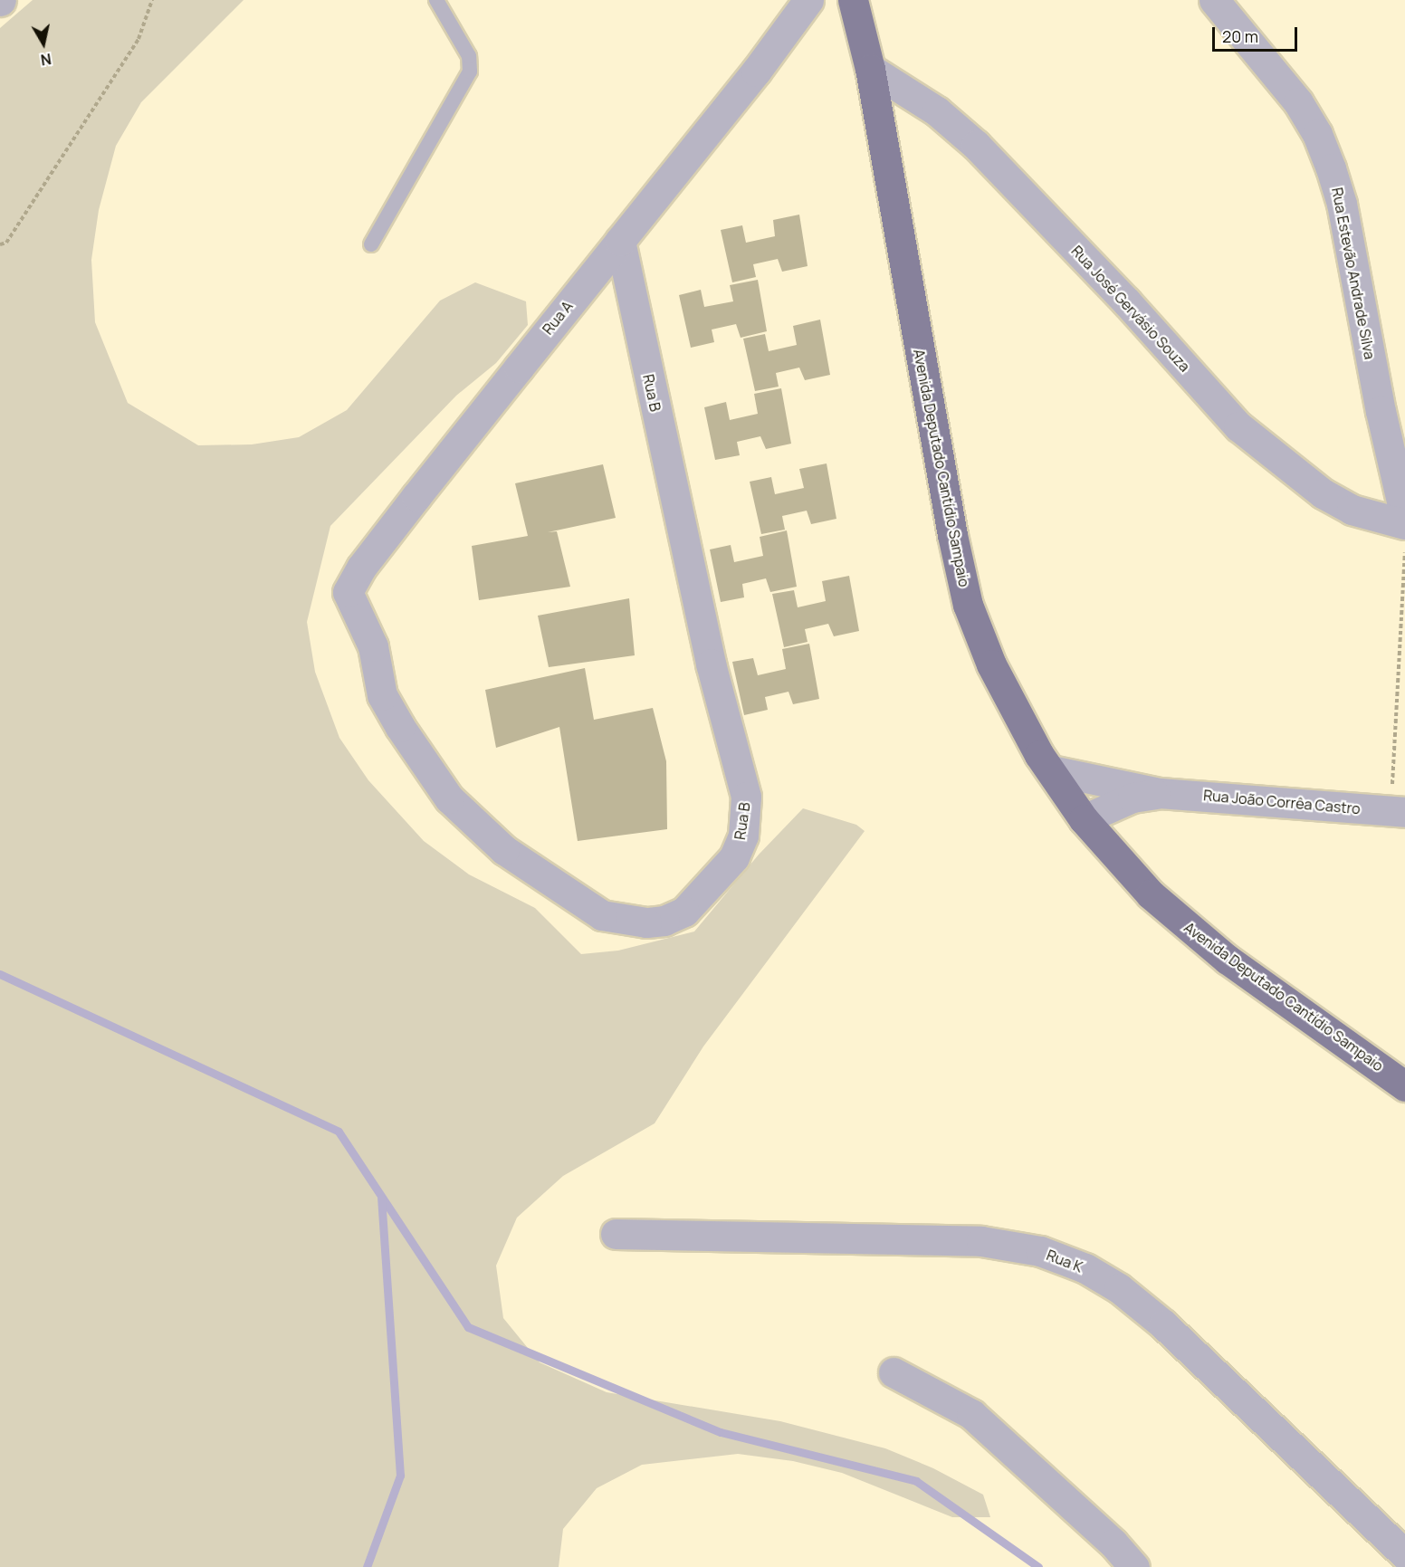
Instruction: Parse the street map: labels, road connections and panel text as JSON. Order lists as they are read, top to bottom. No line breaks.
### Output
{"streets":{"main road":["Avenida Deputado Cantídio Sampaio"],"street":["Rua Estevão Andrade Silva","Rua José Gervásio Souza","Rua A","Rua B","Rua João Corrêa Castro","Rua K"]},"crossings":[["Rua José Gervásio Souza","Avenida Deputado Cantídio Sampaio"],["Rua A","Rua B"],["Avenida Deputado Cantídio Sampaio","Rua João Corrêa Castro"]],"scale_bar":"20 m","north":"bottom"}
